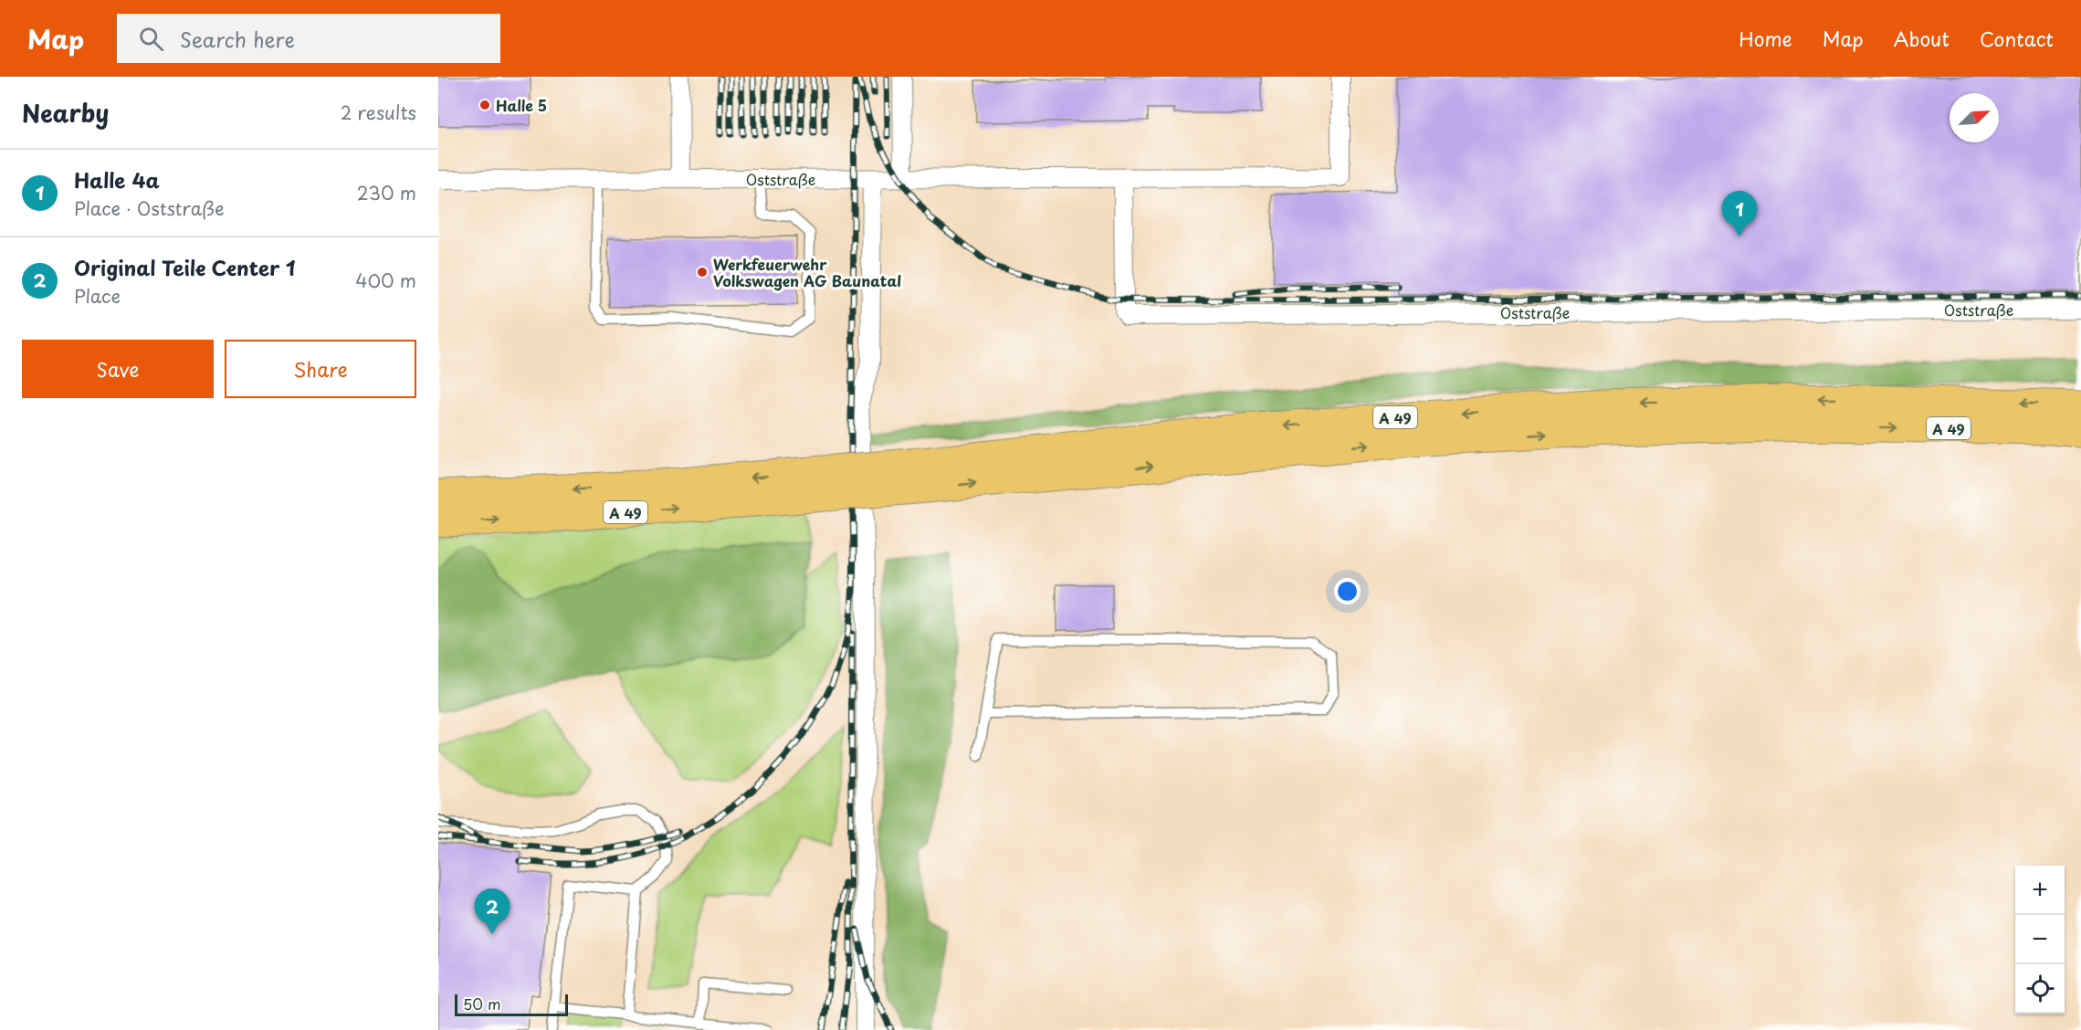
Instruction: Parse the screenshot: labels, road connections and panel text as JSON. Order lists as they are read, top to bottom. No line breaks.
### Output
{"streets":{"highway":["A 49"],"street":["Oststraße"]},"places":["Halle 5","Werkfeuerwehr Volkswagen AG Baunatal"],"scale_bar":"50 m","north":"top right","page":{"header":"Map","search":"Search here","nav":["Home","Map","About","Contact"],"heading":["Nearby","2 results"],"list":[{"mark":"1","name":"Halle 4a","note":"Place · Oststraße","value":"230 m"},{"mark":"2","name":"Original Teile Center 1","note":"Place","value":"400 m"}],"pins":["1","2"],"buttons":["Save","Share"],"map_buttons":["+","−"],"scale":"50 m"}}
